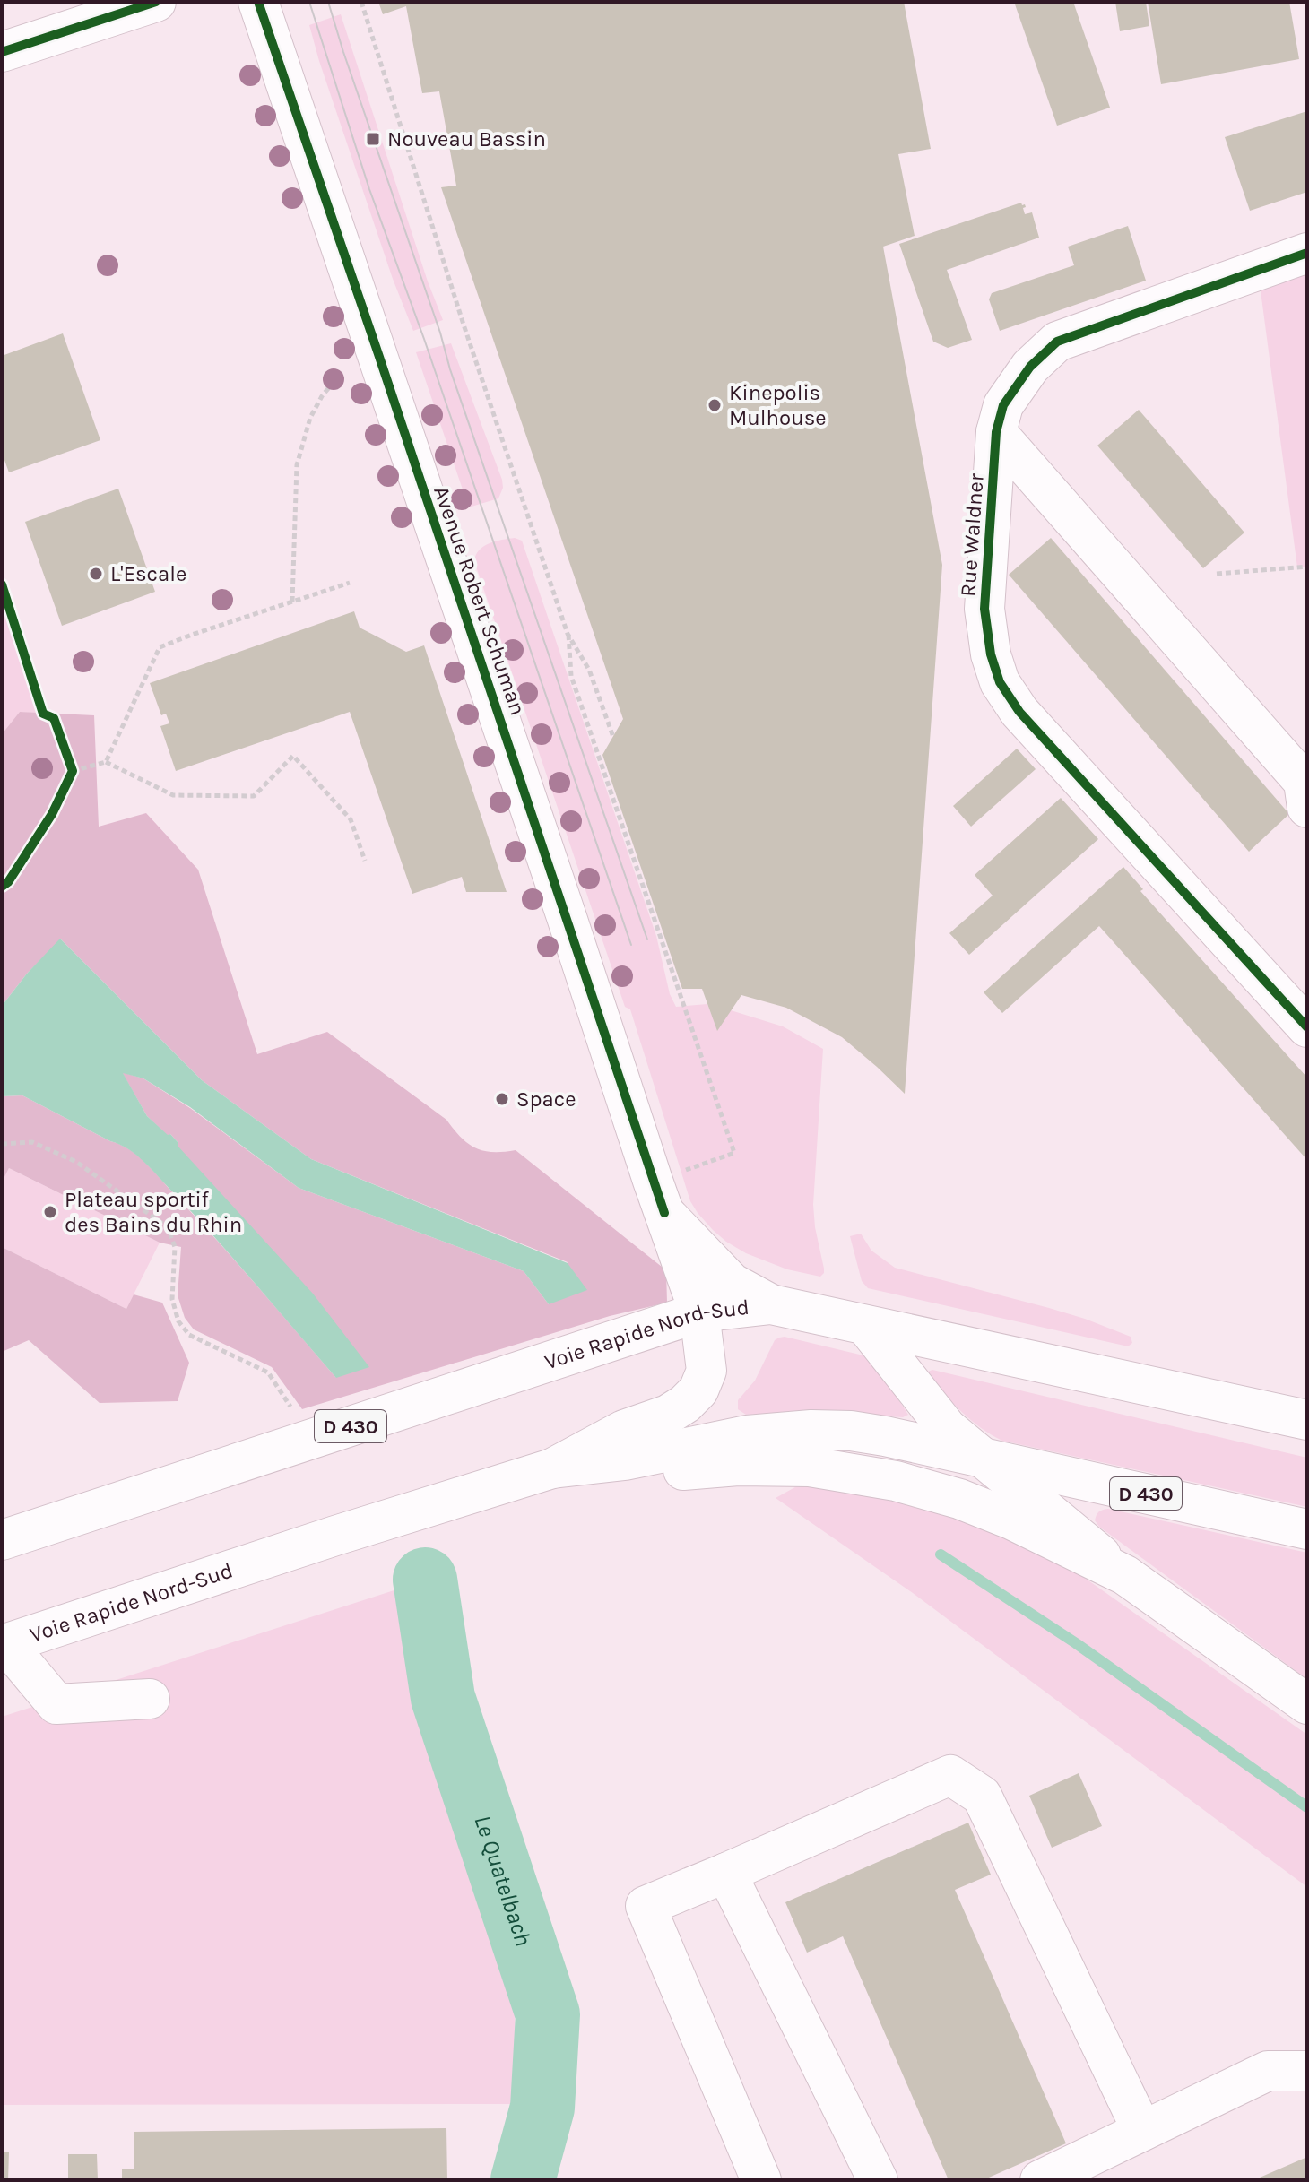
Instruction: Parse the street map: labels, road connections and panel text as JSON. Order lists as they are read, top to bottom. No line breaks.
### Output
{"streets":{"main road":["Rue Waldner","Avenue Robert Schuman","Voie Rapide Nord-Sud","D 430"]},"crossings":[["Avenue Robert Schuman","Voie Rapide Nord-Sud"]],"water":["Le Quatelbach"],"places":{"transit":["Nouveau Bassin"],"other":["Kinepolis Mulhouse","L'Escale","Space","Plateau sportif des Bains du Rhin"]}}
